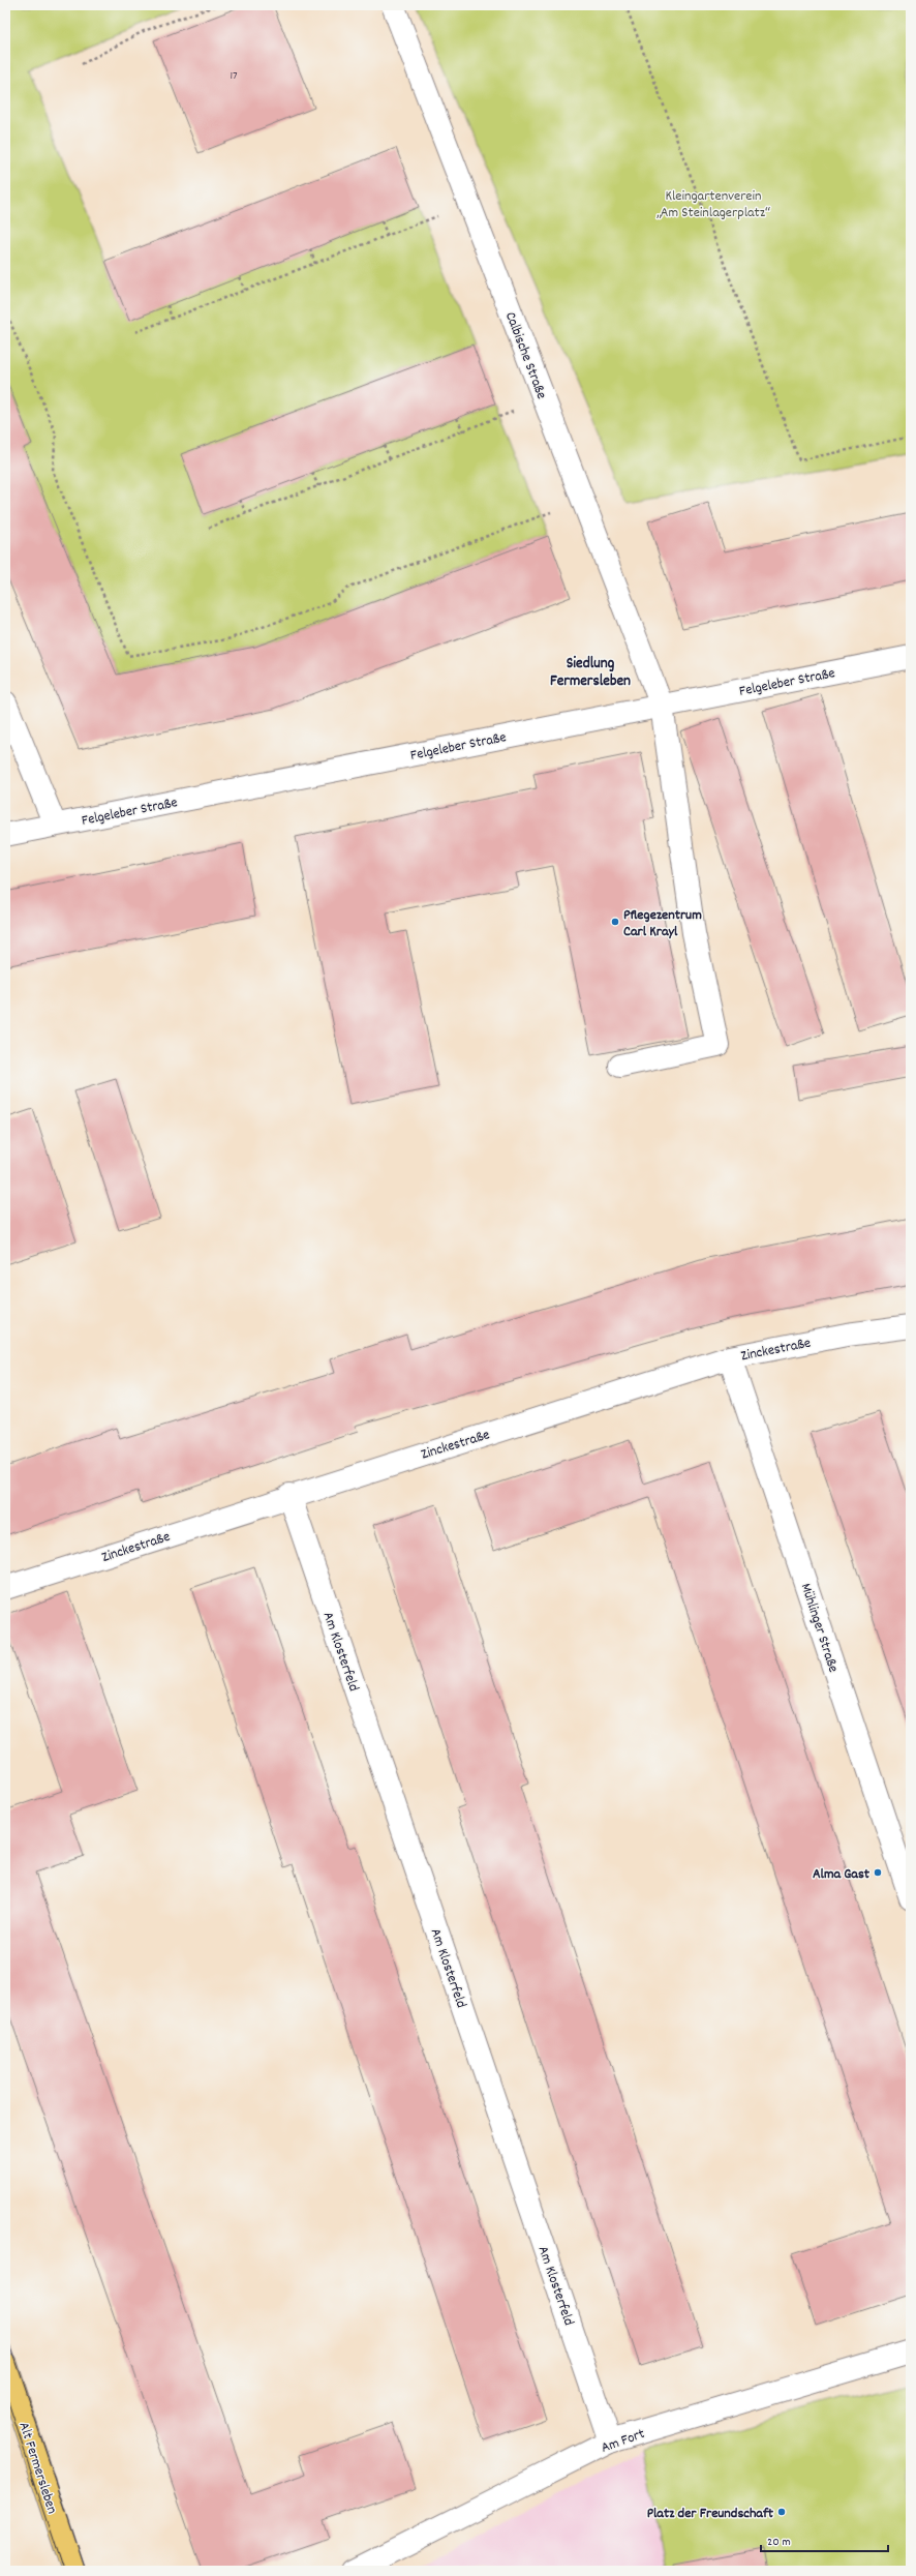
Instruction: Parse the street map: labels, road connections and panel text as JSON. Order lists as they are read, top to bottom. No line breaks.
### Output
{"streets":{"main road":["Alt Fermersleben"],"street":["Calbische Straße","Felgeleber Straße","Zinckestraße","Mühlinger Straße","Am Klosterfeld","Am Fort"]},"crossings":[["Calbische Straße","Felgeleber Straße"],["Zinckestraße","Mühlinger Straße"],["Zinckestraße","Am Klosterfeld"],["Am Klosterfeld","Am Fort"]],"districts":["Siedlung Fermersleben"],"parks":["Kleingartenverein „Am Steinlagerplatz“"],"places":["Pflegezentrum Carl Krayl","Alma Gast","Platz der Freundschaft"],"house_numbers":["17"],"scale_bar":"20 m"}
